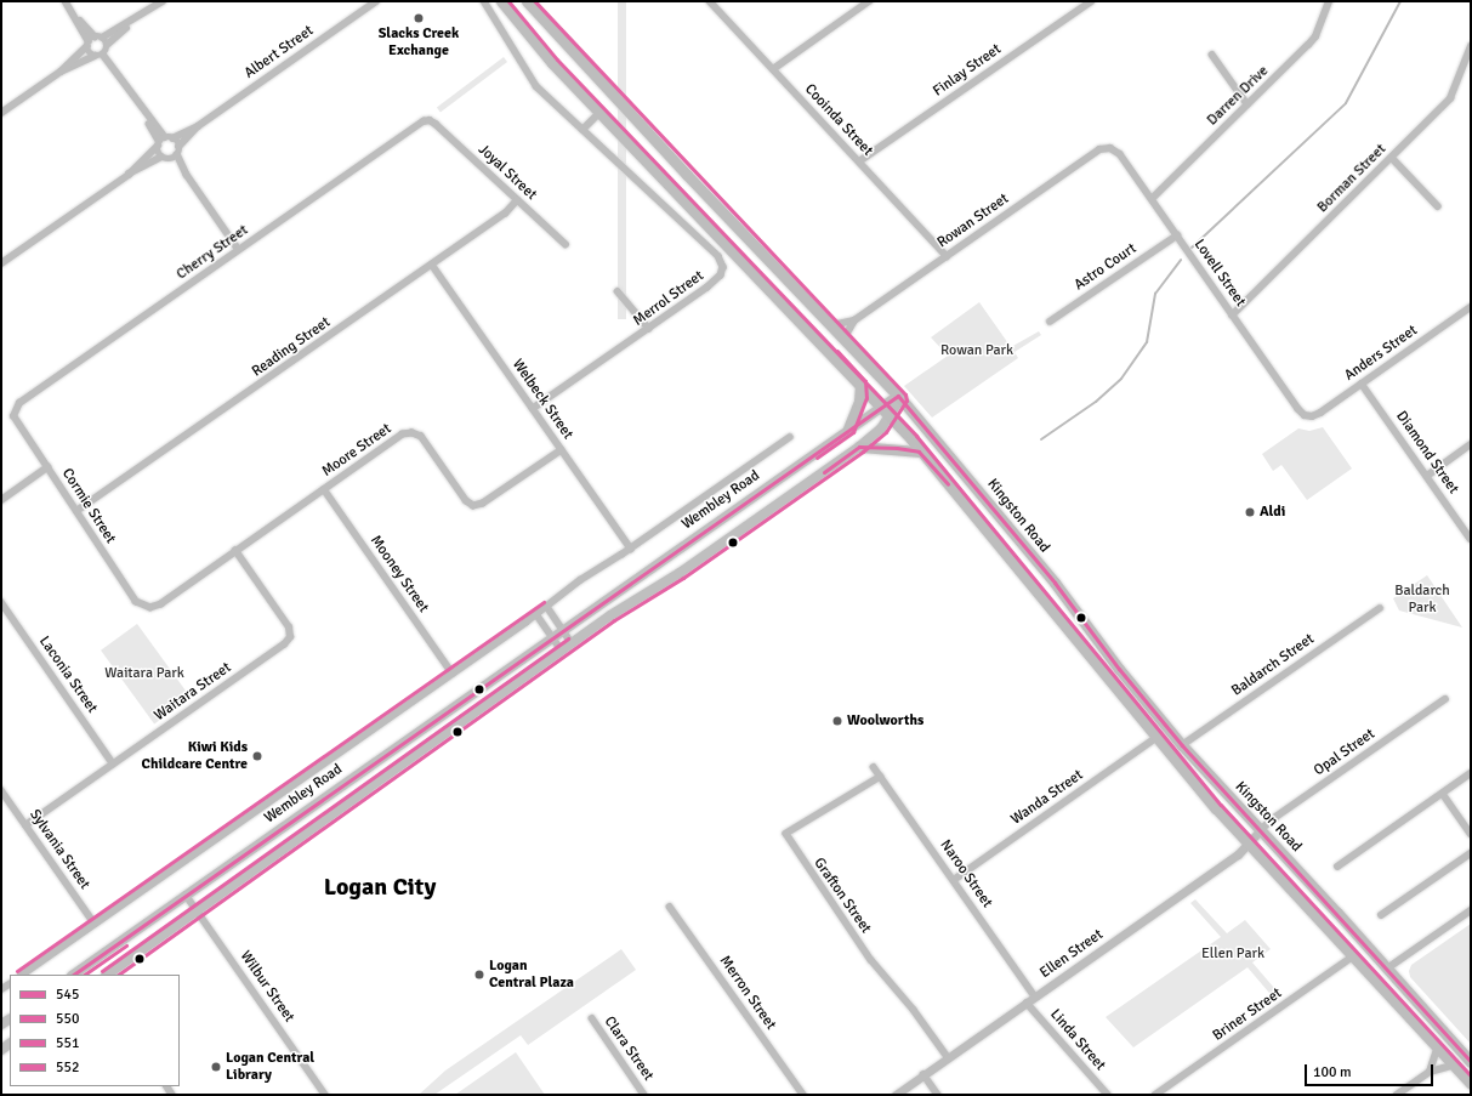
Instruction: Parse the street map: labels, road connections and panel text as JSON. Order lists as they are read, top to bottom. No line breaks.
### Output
{"streets":{"main road":["Wembley Road","Kingston Road"],"street":["Albert Street","Finlay Street","Darren Drive","Cooinda Street","Joyal Street","Borman Street","Rowan Street","Cherry Street","Astro Court","Lovell Street","Merrol Street","Reading Street","Anders Street","Welbeck Street","Moore Street","Diamond Street","Cormie Street","Mooney Street","Baldarch Street","Laconia Street","Waitara Street","Opal Street","Wanda Street","Sylvania Street","Naroo Street","Grafton Street","Ellen Street","Wilbur Street","Merron Street","Briner Street","Linda Street","Clara Street"]},"crossings":[["Finlay Street","Cooinda Street"],["Darren Drive","Lovell Street"],["Cooinda Street","Rowan Street"],["Joyal Street","Cherry Street"],["Joyal Street","Reading Street"],["Borman Street","Lovell Street"],["Rowan Street","Lovell Street"],["Rowan Street","Kingston Road"],["Cherry Street","Cormie Street"],["Astro Court","Lovell Street"],["Lovell Street","Anders Street"],["Merrol Street","Welbeck Street"],["Reading Street","Welbeck Street"],["Reading Street","Cormie Street"],["Anders Street","Diamond Street"],["Welbeck Street","Moore Street"],["Welbeck Street","Wembley Road"],["Moore Street","Cormie Street"],["Moore Street","Mooney Street"],["Moore Street","Waitara Street"],["Wembley Road","Kingston Road"],["Wembley Road","Mooney Street"],["Wembley Road","Sylvania Street"],["Wembley Road","Wilbur Street"],["Kingston Road","Baldarch Street"],["Kingston Road","Opal Street"],["Kingston Road","Ellen Street"],["Laconia Street","Waitara Street"],["Waitara Street","Sylvania Street"],["Opal Street","Ellen Street"],["Wanda Street","Naroo Street"],["Naroo Street","Grafton Street"],["Naroo Street","Ellen Street"],["Grafton Street","Ellen Street"],["Ellen Street","Linda Street"]],"districts":["Logan City"],"parks":["Rowan Park","Baldarch Park","Waitara Park","Ellen Park"],"places":["Slacks Creek Exchange","Aldi","Woolworths","Kiwi Kids Childcare Centre","Logan Central Plaza","Logan Central Library"],"lines":["transit line 550","transit line 551","transit line 545","transit line 552"],"legend":["545","550","551","552"],"scale_bar":"100 m"}
